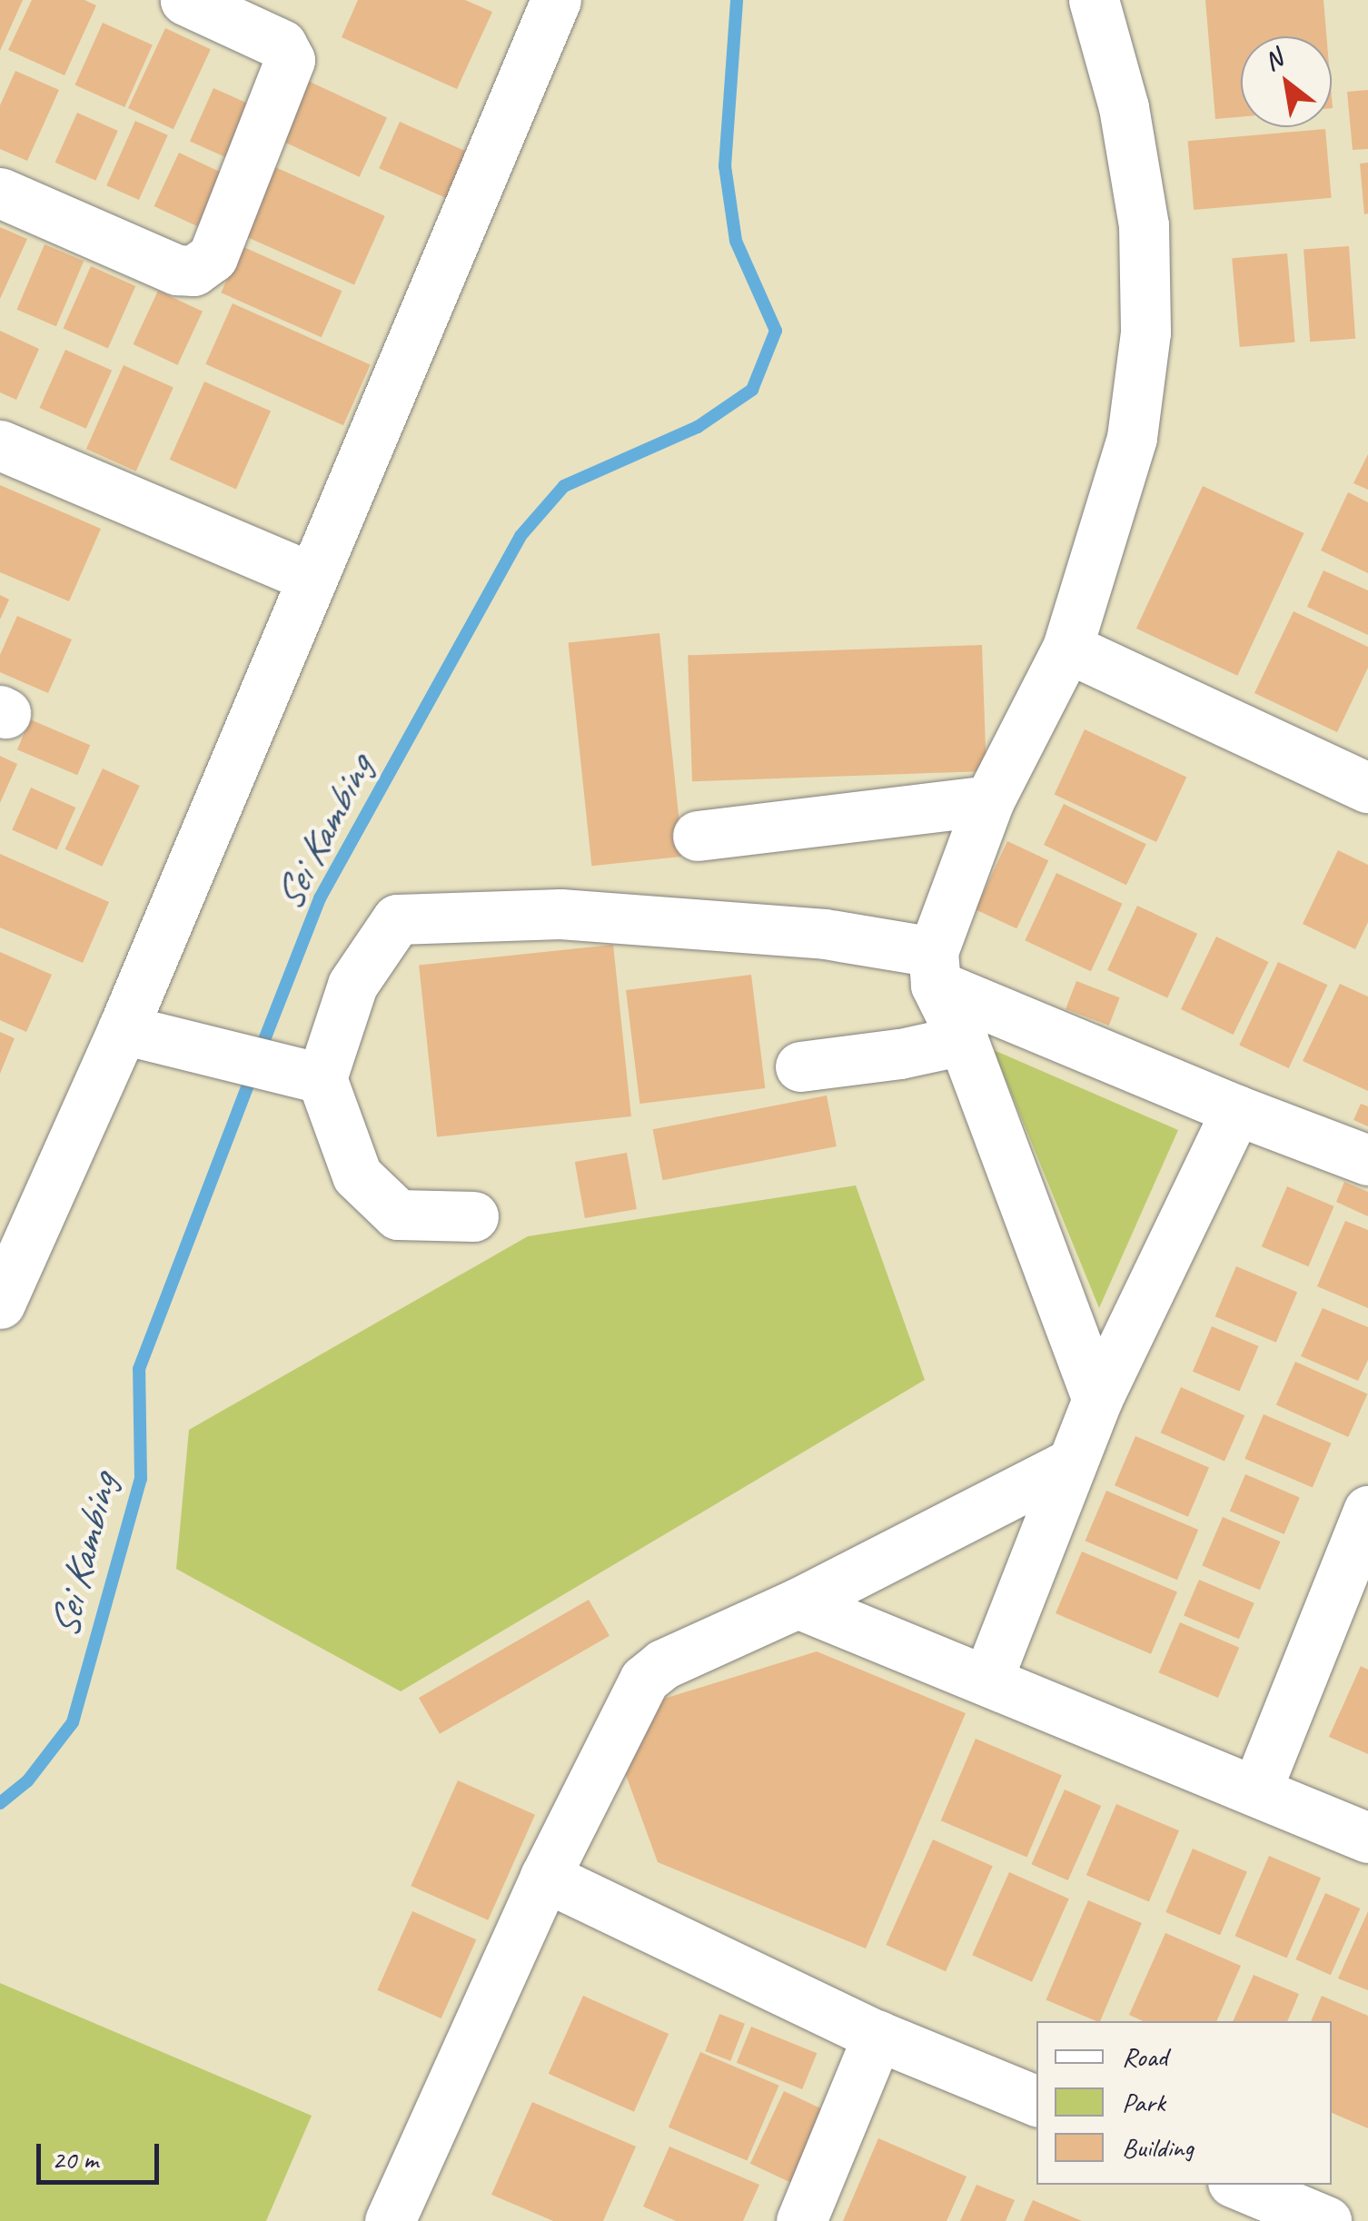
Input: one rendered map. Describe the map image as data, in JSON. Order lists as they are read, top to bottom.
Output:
{
  "water": ["Sei Kambing"],
  "legend": ["Road", "Park", "Building"],
  "scale_bar": "20 m",
  "north": "top left"
}
